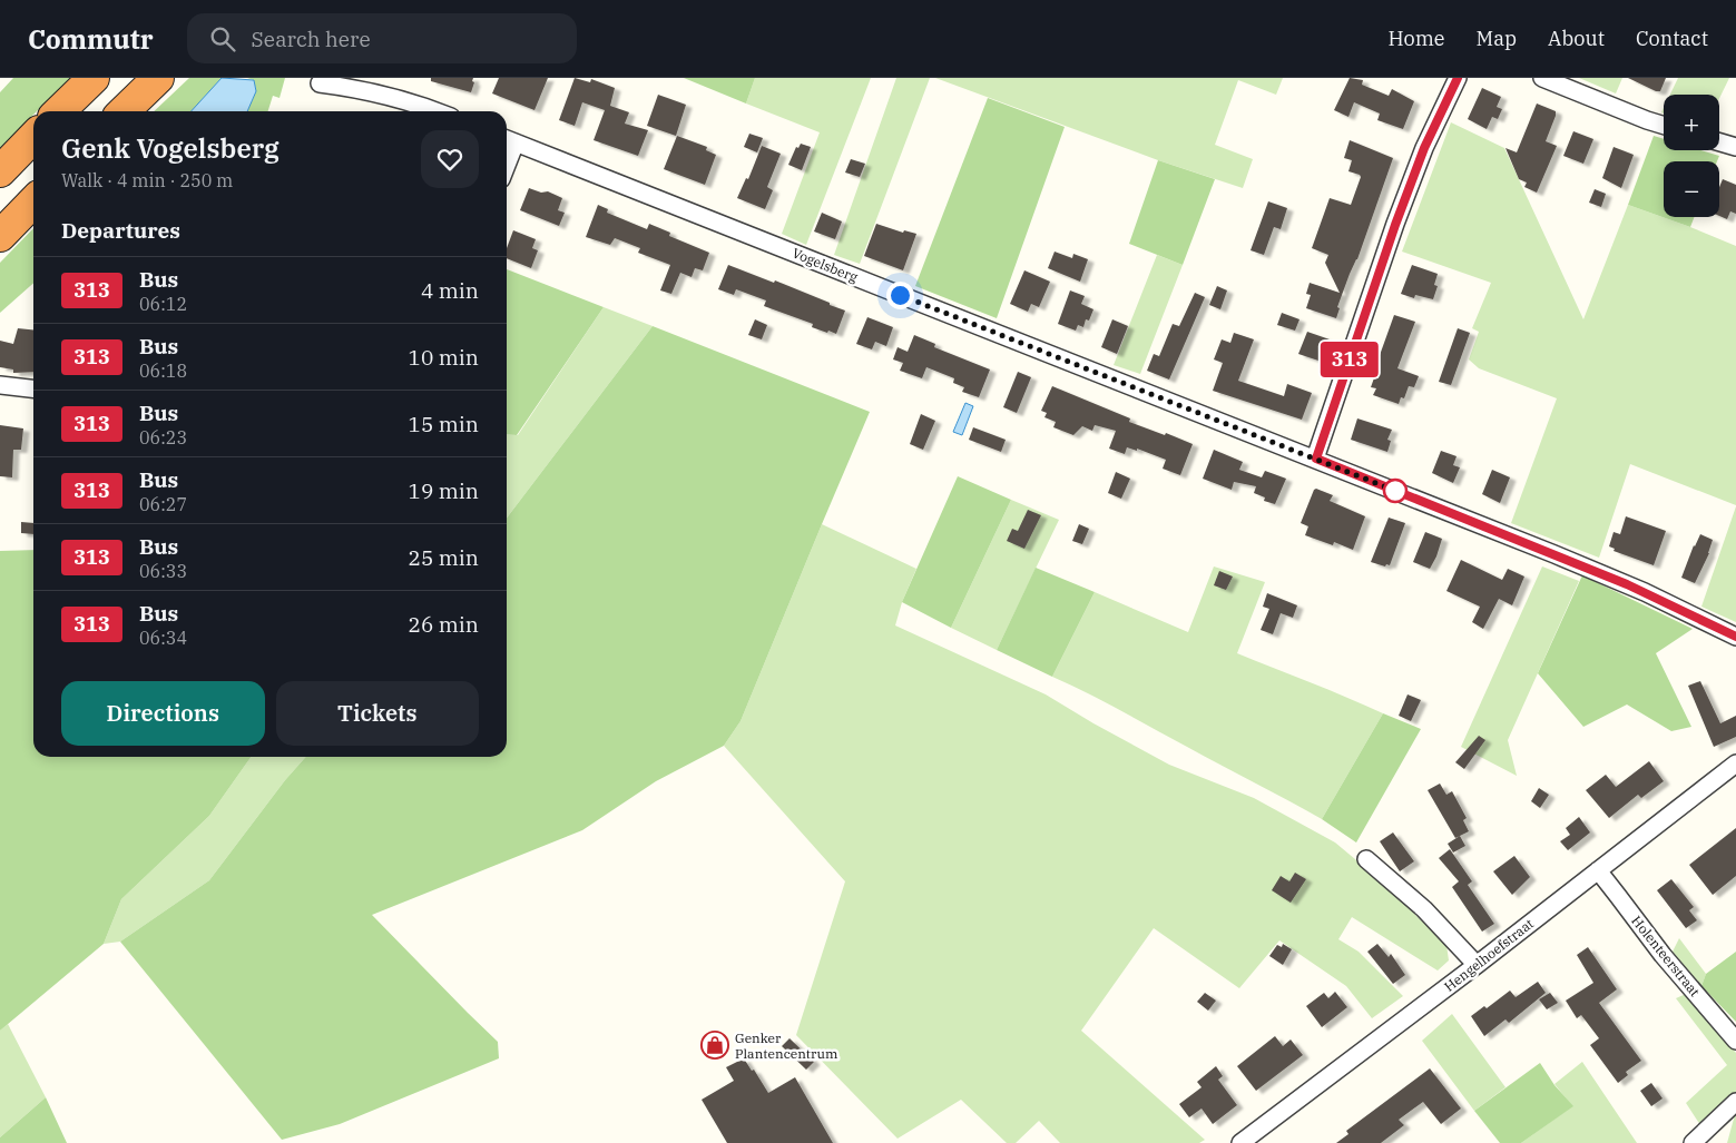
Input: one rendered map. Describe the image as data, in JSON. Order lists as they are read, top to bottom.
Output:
{
  "streets": {
    "street": ["Vogelsberg", "Hengelhoefstraat", "Holenteerstraat"]
  },
  "crossings": [
    ["Hengelhoefstraat", "Holenteerstraat"]
  ],
  "places": {
    "shop": ["Genker Plantencentrum"]
  },
  "lines": ["bus line 313"],
  "page": {
    "header": "Commutr",
    "search": "Search here",
    "nav": [
      "Home",
      "Map",
      "About",
      "Contact"
    ],
    "on_map": "313",
    "map_buttons": ["+", "−"],
    "heading": [
      ["Genk Vogelsberg", "Walk · 4 min · 250 m"],
      "Departures"
    ],
    "list": [
      {
        "mark": "313",
        "name": "Bus",
        "note": "06:12",
        "value": "4 min"
      },
      {
        "mark": "313",
        "name": "Bus",
        "note": "06:18",
        "value": "10 min"
      },
      {
        "mark": "313",
        "name": "Bus",
        "note": "06:23",
        "value": "15 min"
      },
      {
        "mark": "313",
        "name": "Bus",
        "note": "06:27",
        "value": "19 min"
      },
      {
        "mark": "313",
        "name": "Bus",
        "note": "06:33",
        "value": "25 min"
      },
      {
        "mark": "313",
        "name": "Bus",
        "note": "06:34",
        "value": "26 min"
      }
    ],
    "buttons": ["Directions", "Tickets"]
  }
}
